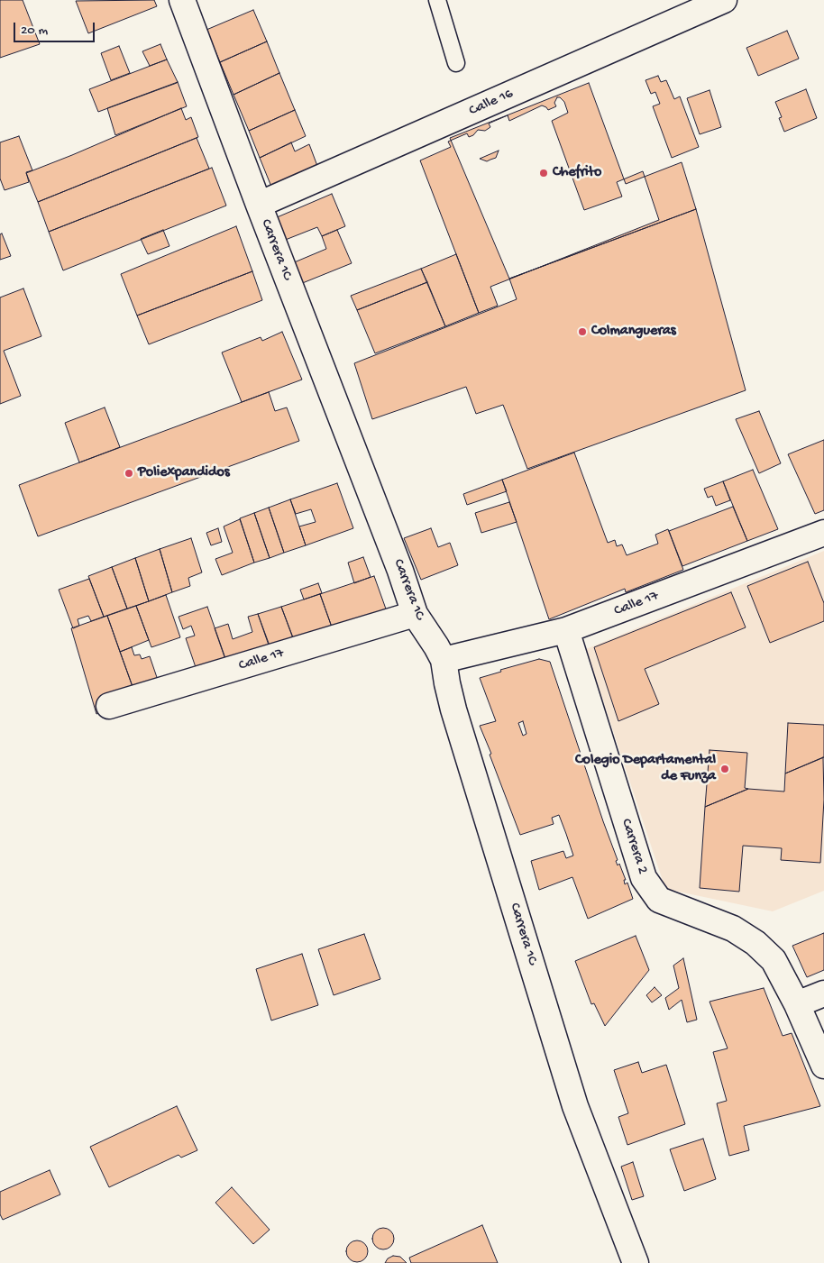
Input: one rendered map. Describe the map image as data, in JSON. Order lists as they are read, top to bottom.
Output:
{
  "streets": {
    "street": [
      "Calle 16",
      "Carrera 1C",
      "Calle 17",
      "Carrera 2"
    ]
  },
  "crossings": [
    ["Calle 16", "Carrera 1C"],
    ["Carrera 1C", "Calle 17"],
    ["Calle 17", "Carrera 2"]
  ],
  "places": [
    "Chefrito",
    "Colmangueras",
    "Poliexpandidos",
    "Colegio Departamental de Funza"
  ],
  "scale_bar": "20 m"
}
